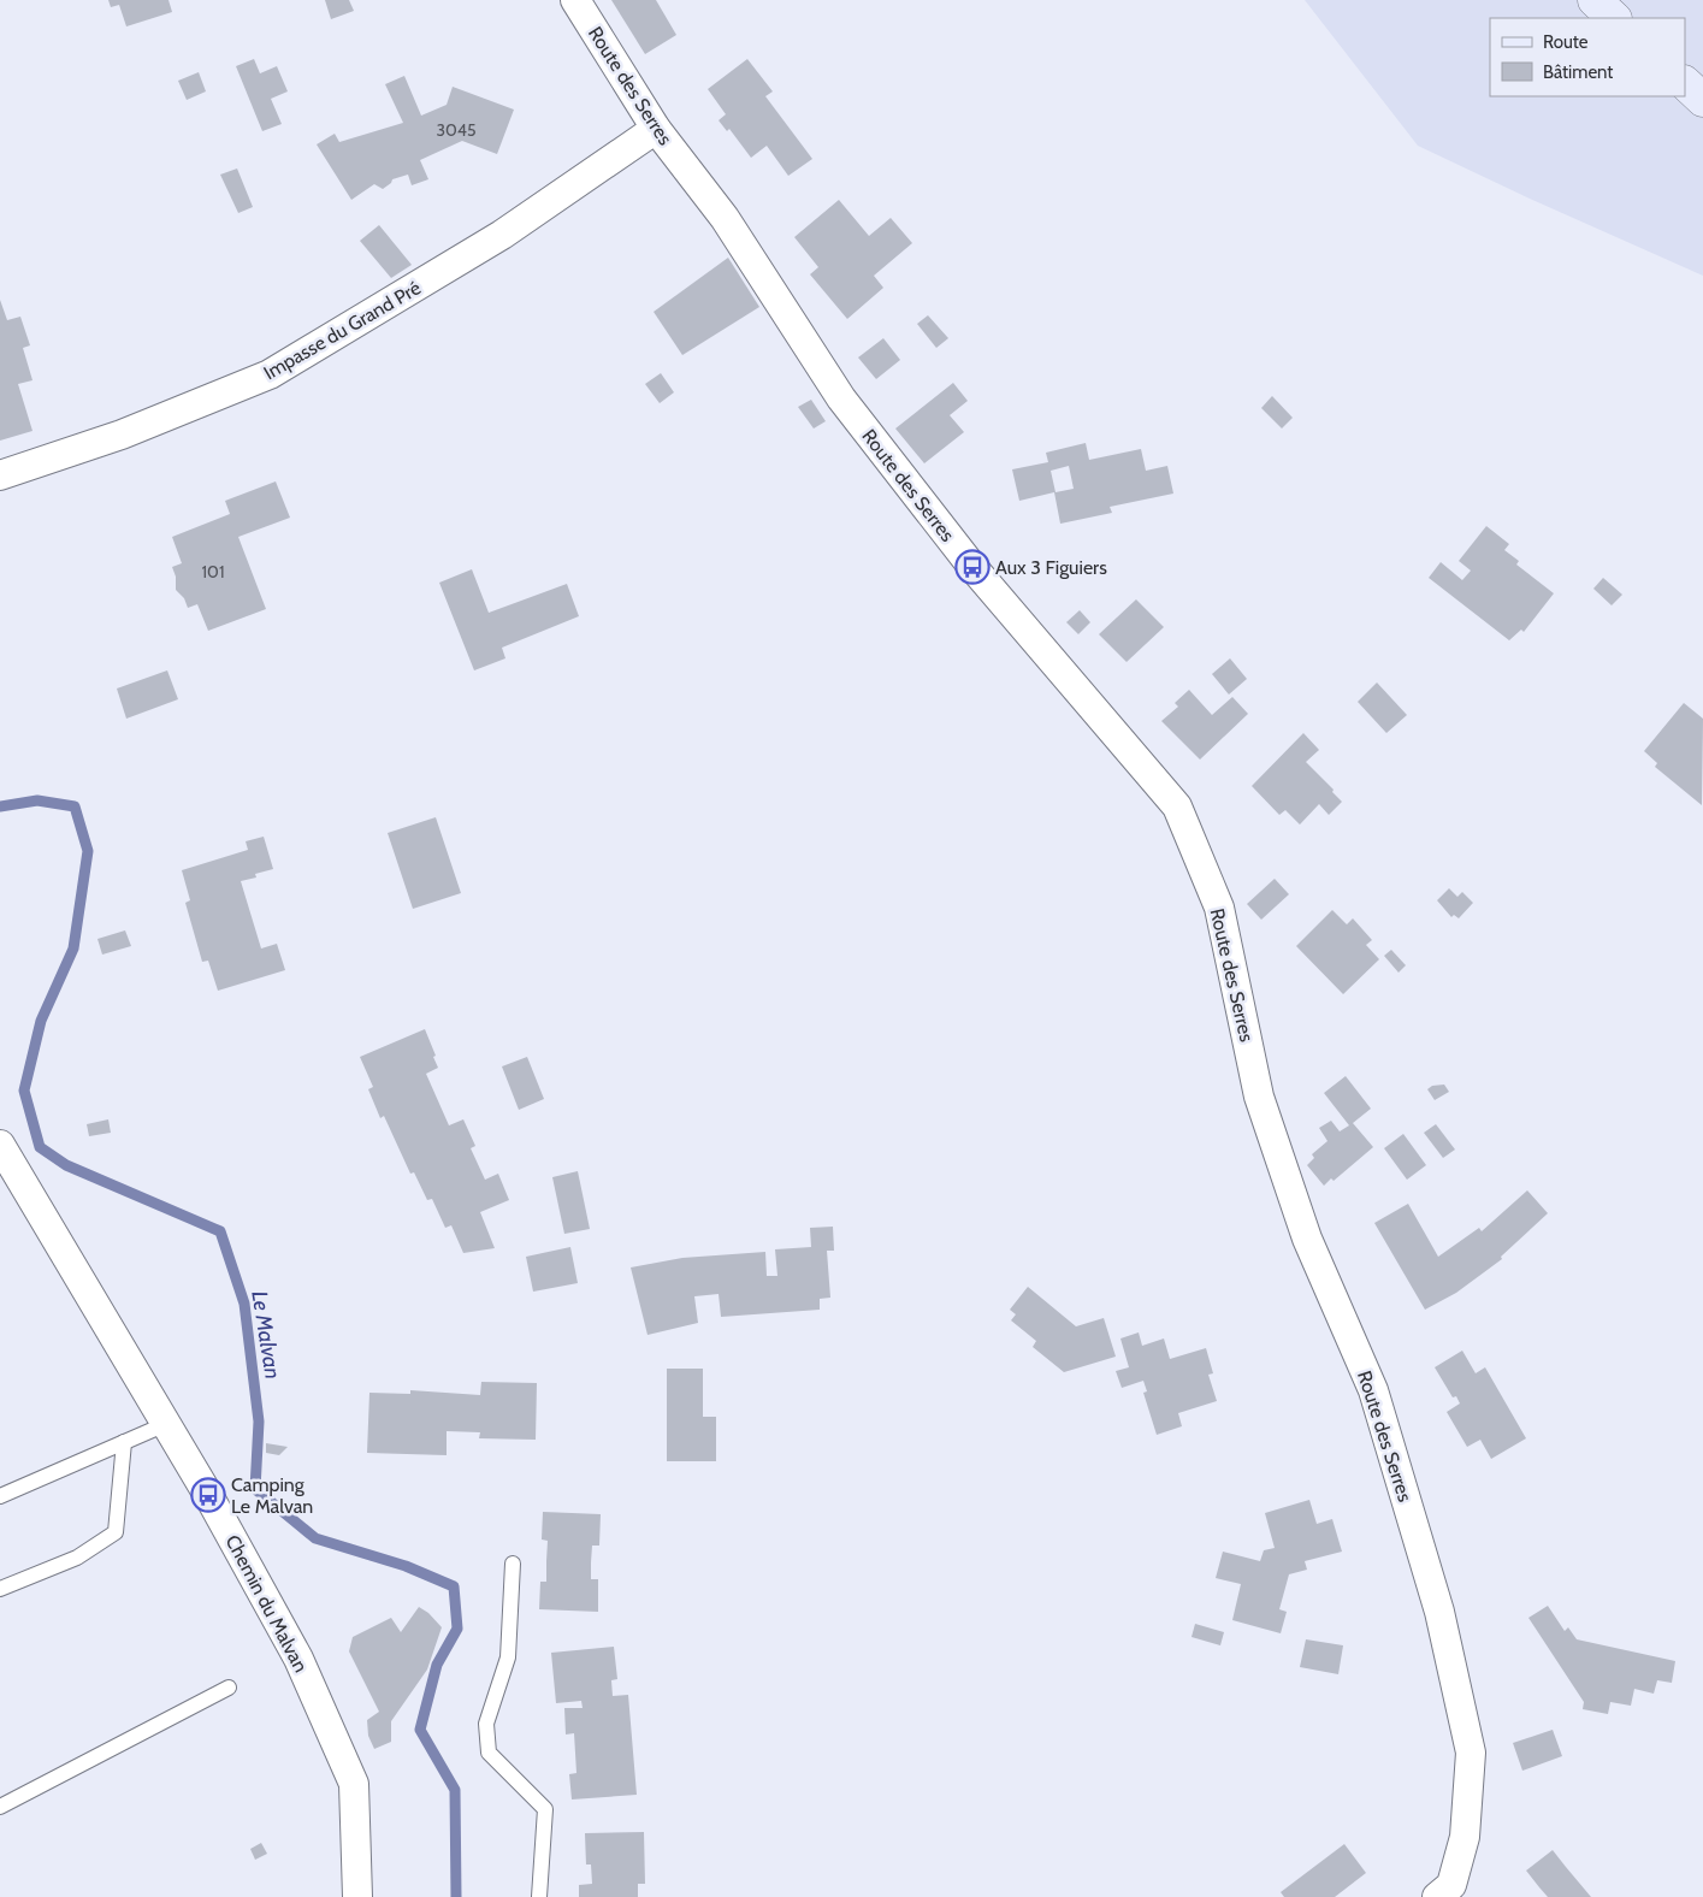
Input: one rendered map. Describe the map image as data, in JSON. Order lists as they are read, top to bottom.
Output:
{
  "streets": {
    "street": ["Route des Serres", "Impasse du Grand Pré", "Chemin du Malvan"]
  },
  "crossings": [
    ["Route des Serres", "Impasse du Grand Pré"]
  ],
  "water": ["Le Malvan"],
  "places": {
    "bus stop": ["Aux 3 Figuiers", "Camping Le Malvan"]
  },
  "house_numbers": ["3045", "101"],
  "legend": ["Route", "Bâtiment"]
}
